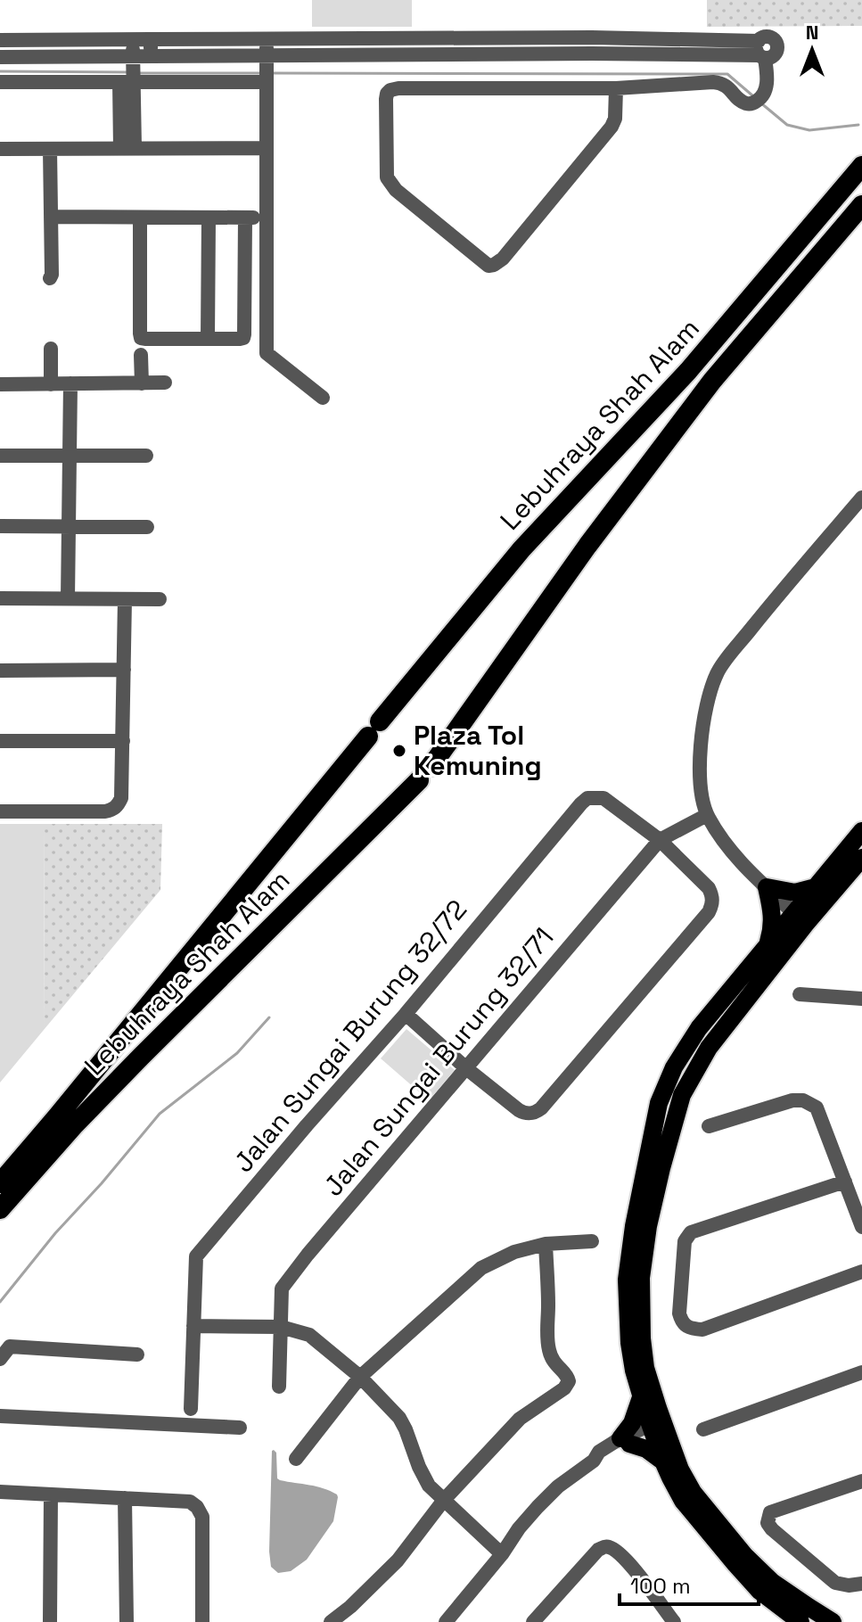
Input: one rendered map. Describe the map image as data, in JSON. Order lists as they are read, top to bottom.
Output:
{
  "streets": {
    "highway": ["Lebuhraya Shah Alam"],
    "street": ["Jalan Sungai Burung 32/72", "Jalan Sungai Burung 32/71"]
  },
  "crossings": [
    ["Jalan Sungai Burung 32/72", "Jalan Sungai Burung 32/71"]
  ],
  "places": ["Plaza Tol Kemuning"],
  "scale_bar": "100 m",
  "north": "top"
}
